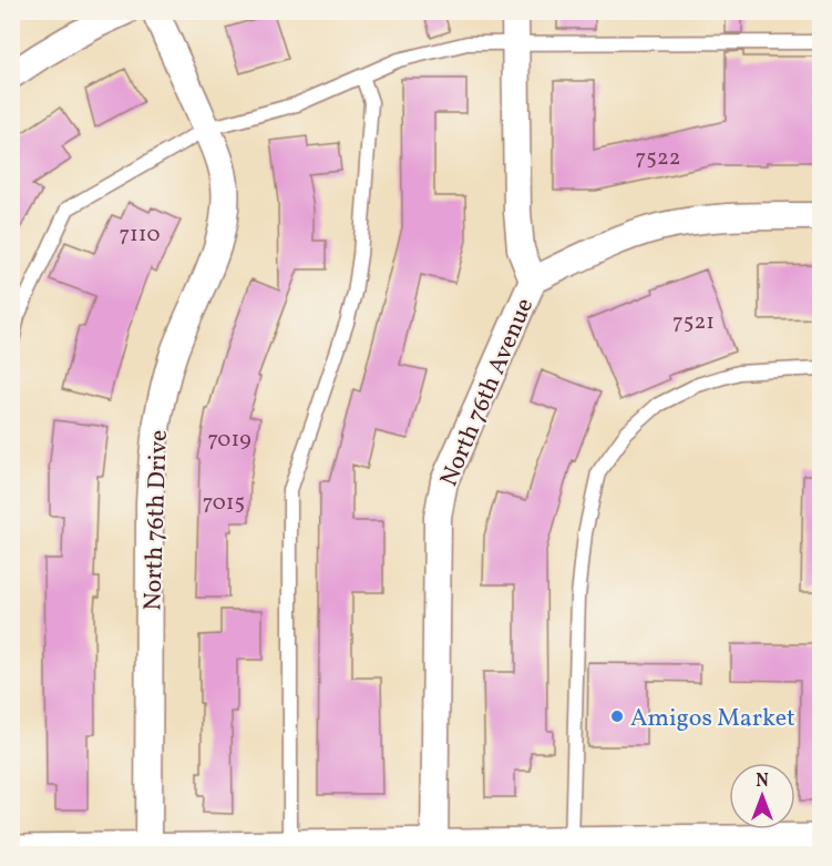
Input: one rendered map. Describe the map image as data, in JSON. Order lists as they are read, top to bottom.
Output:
{
  "streets": {
    "street": ["North 76th Avenue", "North 76th Drive"]
  },
  "places": ["Amigos Market"],
  "house_numbers": [
    "7522",
    "7110",
    "7521",
    "7019",
    "7015"
  ],
  "north": "top"
}
